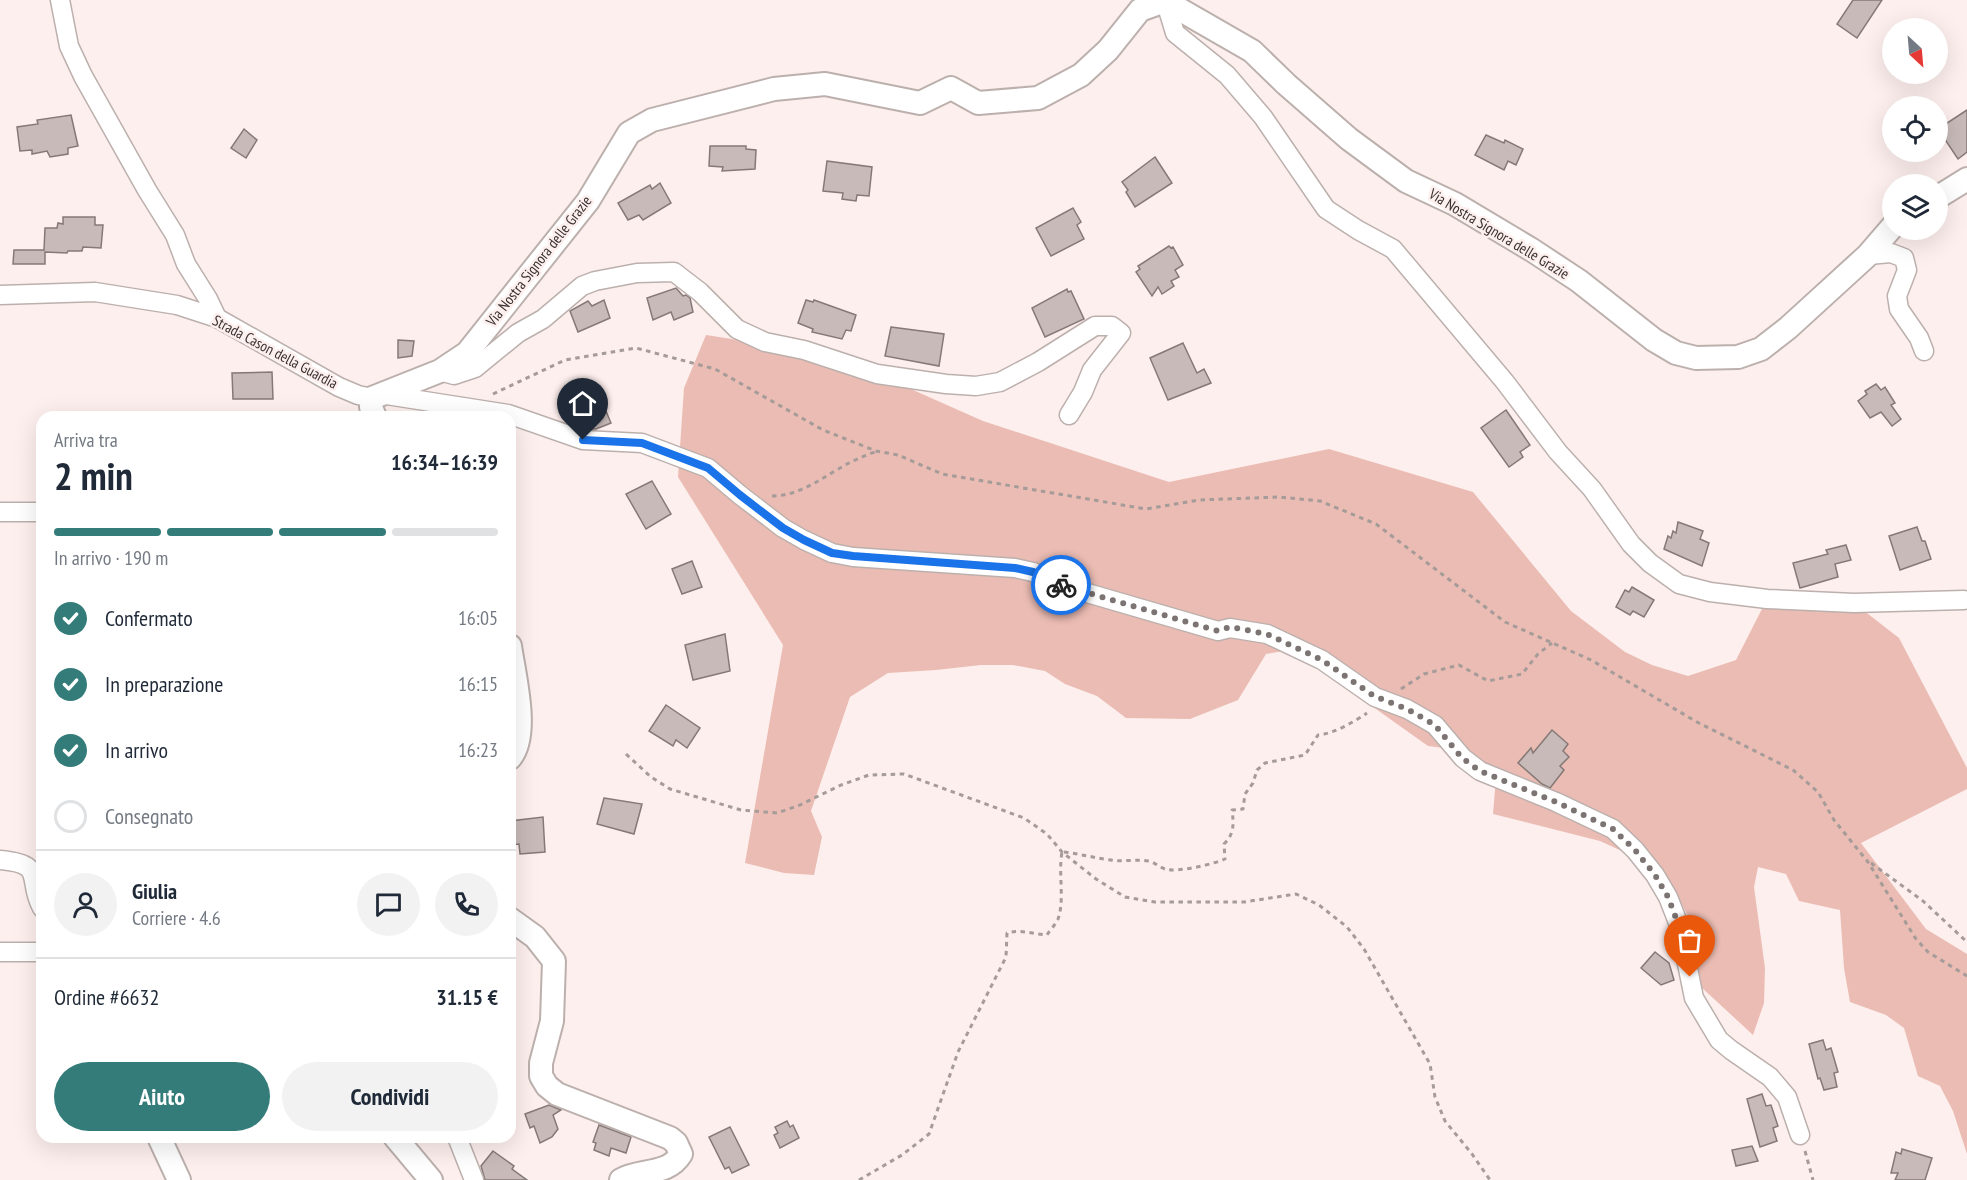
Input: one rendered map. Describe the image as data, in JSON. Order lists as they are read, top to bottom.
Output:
{
  "streets": {
    "street": ["Via Nostra Signora delle Grazie", "Strada Cason della Guardia"]
  },
  "crossings": [
    ["Via Nostra Signora delle Grazie", "Strada Cason della Guardia"]
  ],
  "north": "bottom right",
  "page": {
    "heading": ["2 min", "Arriva tra", "16:34–16:39"],
    "panel": [
      "Giulia",
      "Corriere · 4.6",
      "Ordine #6632",
      "31.15 €"
    ],
    "bar": "In arrivo · 190 m",
    "list": [
      ["Confermato", "16:05"],
      ["In preparazione", "16:15"],
      ["In arrivo", "16:23"],
      "Consegnato"
    ],
    "buttons": ["Aiuto", "Condividi"]
  }
}
